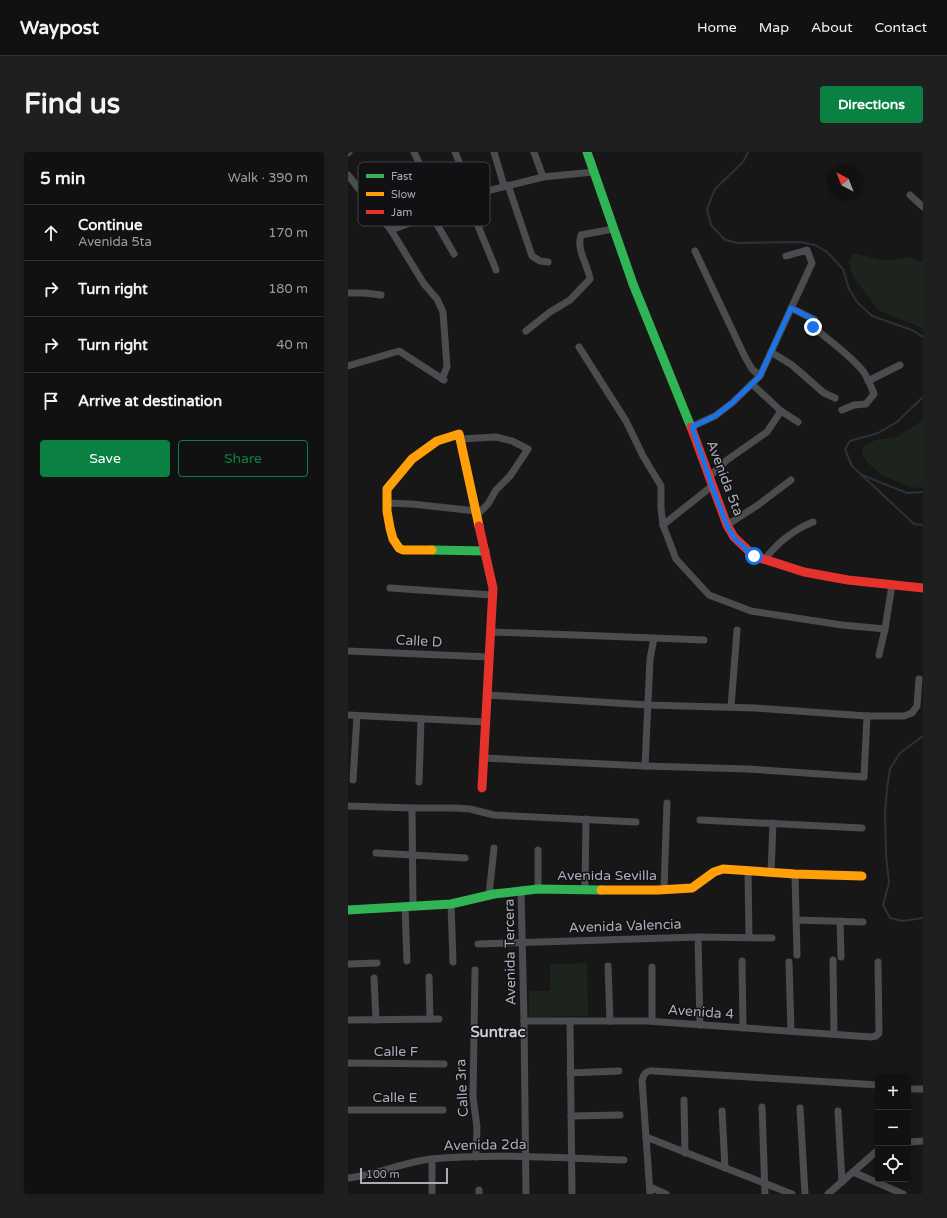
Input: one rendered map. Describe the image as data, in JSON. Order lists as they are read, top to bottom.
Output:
{
  "streets": {
    "street": [
      "Avenida 5ta",
      "Calle D",
      "Avenida Sevilla",
      "Avenida Valencia",
      "Avenida Tercera",
      "Avenida 4",
      "Calle F",
      "Calle 3ra",
      "Calle E",
      "Avenida 2da"
    ]
  },
  "crossings": [
    ["Avenida Sevilla", "Avenida Tercera"],
    ["Avenida Valencia", "Avenida Tercera"],
    ["Avenida Tercera", "Avenida 4"],
    ["Avenida Tercera", "Avenida 2da"],
    ["Calle 3ra", "Avenida 2da"]
  ],
  "districts": ["Suntrac"],
  "legend": ["Fast", "Slow", "Jam"],
  "scale_bar": "100 m",
  "north": "top left",
  "page": {
    "header": "Waypost",
    "nav": [
      "Home",
      "Map",
      "About",
      "Contact"
    ],
    "buttons": [
      "Directions",
      ["Save", "Share"]
    ],
    "title": "Find us",
    "heading": ["5 min", "Walk · 390 m"],
    "list": [
      ["Continue", "Avenida 5ta", "170 m"],
      ["Turn right", "180 m"],
      ["Turn right", "40 m"],
      "Arrive at destination"
    ],
    "map_buttons": ["+", "−"],
    "scale": "100 m"
  }
}
